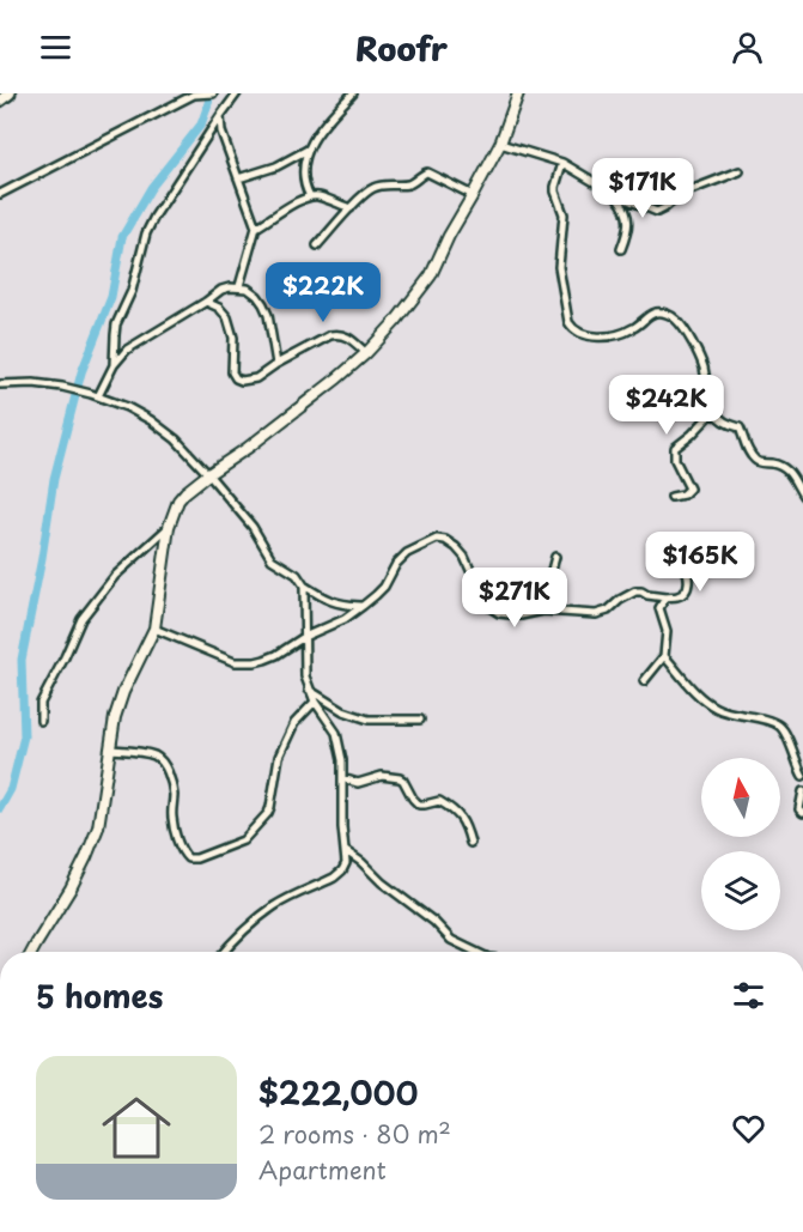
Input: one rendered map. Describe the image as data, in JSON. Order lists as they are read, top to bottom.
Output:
{
  "north": "top",
  "page": {
    "header": "Roofr",
    "price": [
      "$171K",
      "$222K",
      "$242K",
      "$165K",
      "$271K"
    ],
    "heading": "5 homes",
    "list": [
      {
        "name": "$222,000",
        "note": "2 rooms · 80 m² · Apartment"
      }
    ]
  }
}
